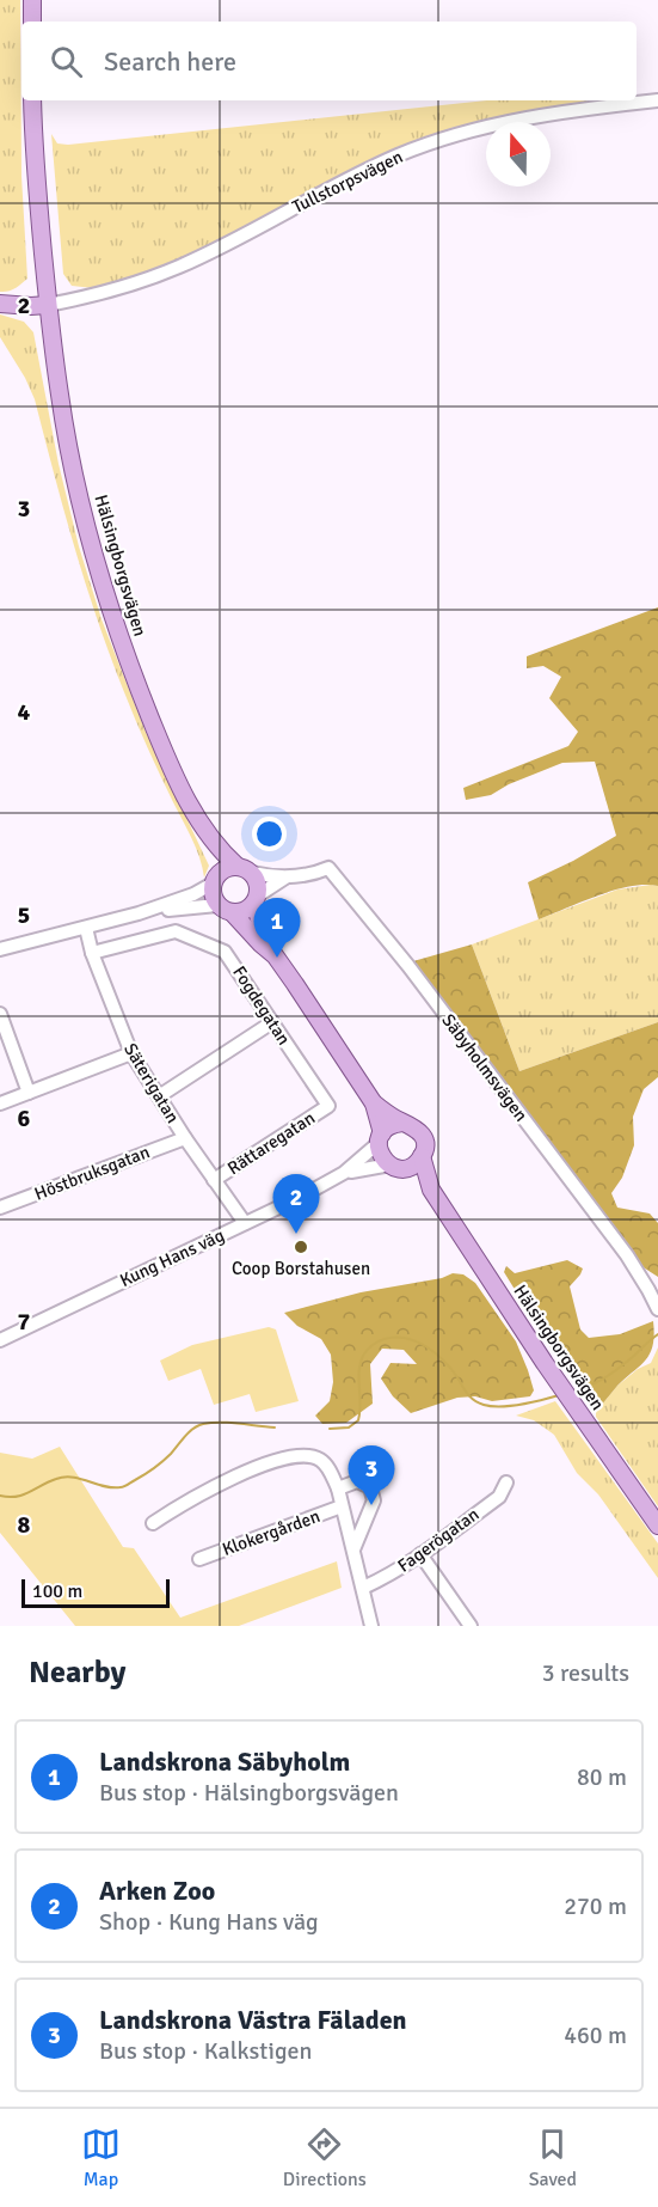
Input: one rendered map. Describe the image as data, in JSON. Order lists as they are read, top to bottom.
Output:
{
  "streets": {
    "main road": ["Hälsingborgsvägen"],
    "street": [
      "Tullstorpsvägen",
      "Fogdegatan",
      "Säbyholmsvägen",
      "Säterigatan",
      "Rättaregatan",
      "Höstbruksgatan",
      "Kung Hans väg",
      "Klokergården",
      "Fagerögatan"
    ]
  },
  "crossings": [
    ["Tullstorpsvägen", "Hälsingborgsvägen"],
    ["Hälsingborgsvägen", "Säbyholmsvägen"],
    ["Hälsingborgsvägen", "Kung Hans väg"],
    ["Fogdegatan", "Säterigatan"],
    ["Fogdegatan", "Rättaregatan"],
    ["Säterigatan", "Rättaregatan"],
    ["Säterigatan", "Höstbruksgatan"],
    ["Säterigatan", "Kung Hans väg"]
  ],
  "places": ["Coop Borstahusen"],
  "scale_bar": "100 m",
  "north": "top",
  "page": {
    "search": "Search here",
    "pins": ["1", "2", "3"],
    "scale": "100 m",
    "heading": ["Nearby", "3 results"],
    "list": [
      {
        "mark": "1",
        "name": "Landskrona Säbyholm",
        "note": "Bus stop · Hälsingborgsvägen",
        "value": "80 m"
      },
      {
        "mark": "2",
        "name": "Arken Zoo",
        "note": "Shop · Kung Hans väg",
        "value": "270 m"
      },
      {
        "mark": "3",
        "name": "Landskrona Västra Fäladen",
        "note": "Bus stop · Kalkstigen",
        "value": "460 m"
      }
    ],
    "nav": ["Map", "Directions", "Saved"]
  },
  "grid": {
    "rows": [
      "2",
      "3",
      "4",
      "5",
      "6",
      "7",
      "8"
    ]
  }
}
